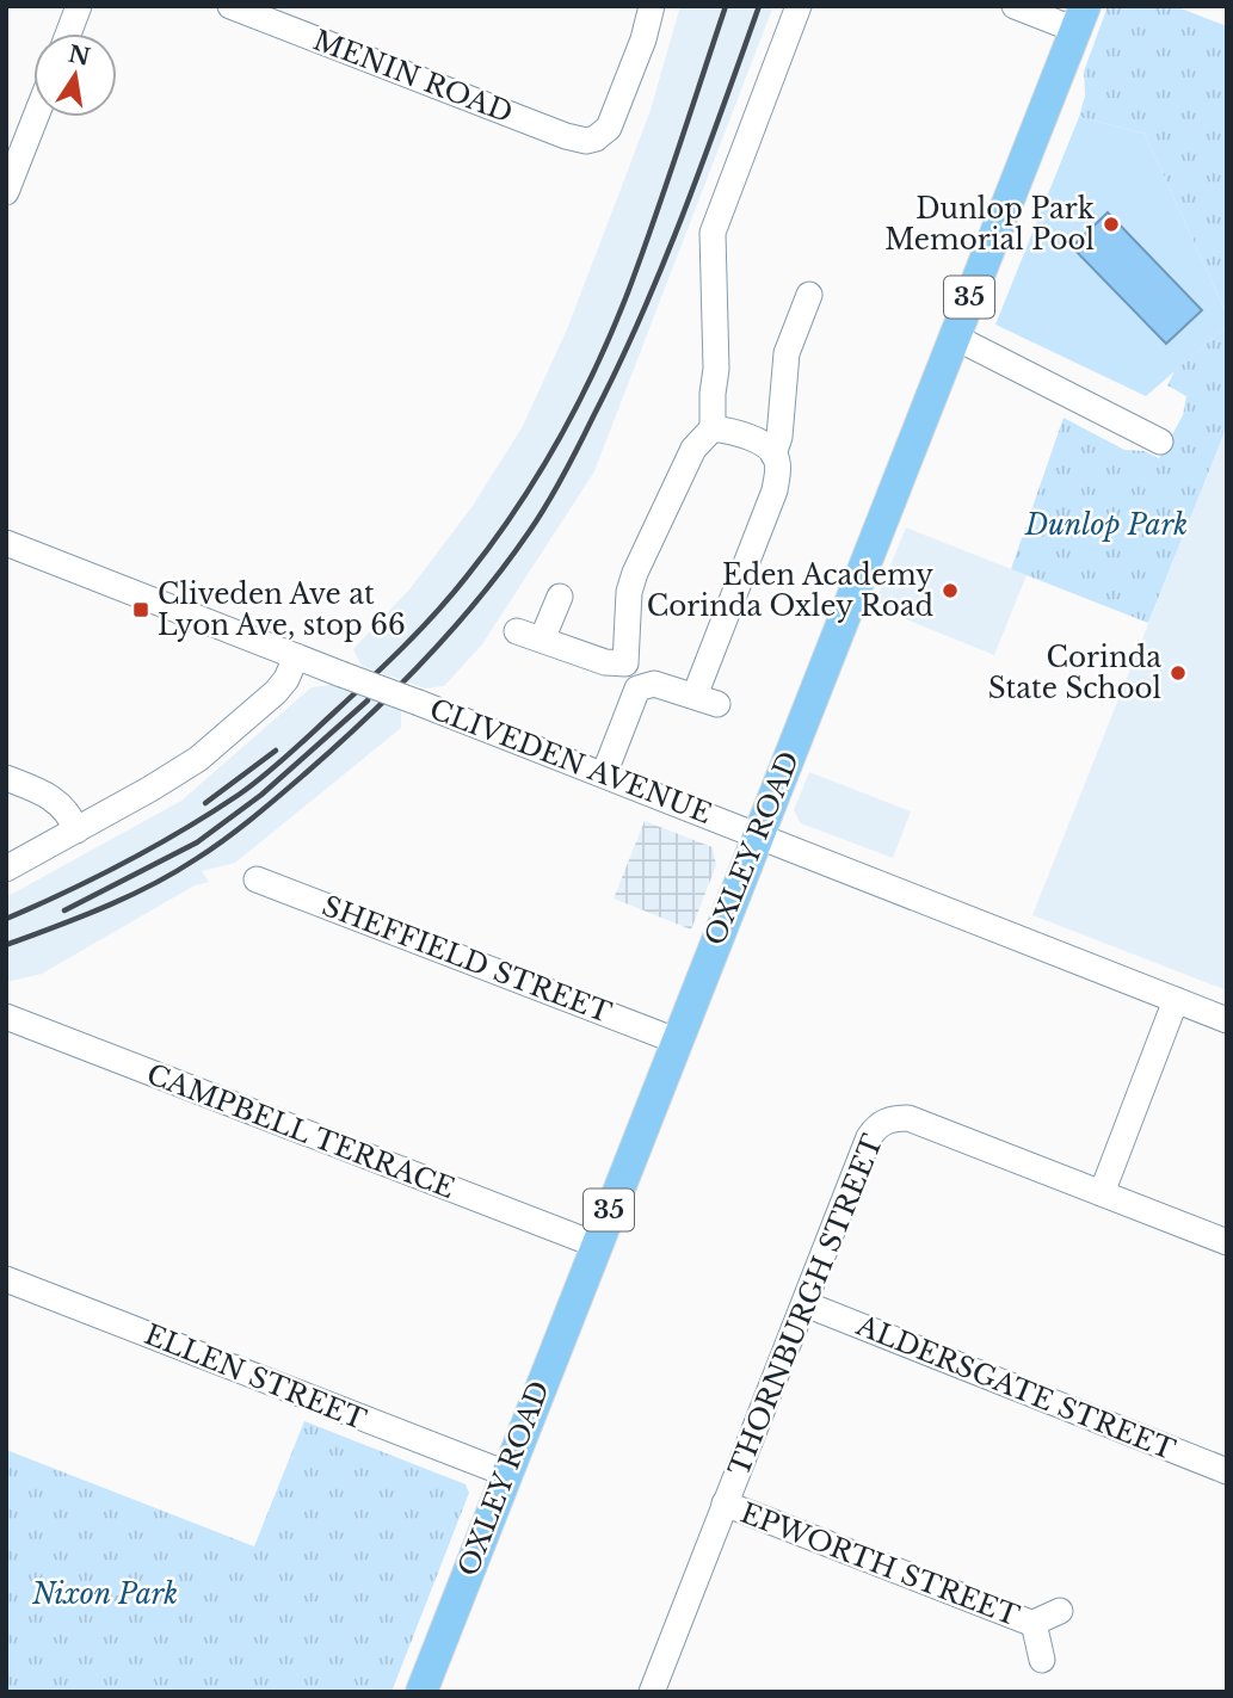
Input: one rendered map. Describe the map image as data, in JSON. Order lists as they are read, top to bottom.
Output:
{
  "streets": {
    "main road": ["35", "OXLEY ROAD"],
    "street": [
      "MENIN ROAD",
      "CLIVEDEN AVENUE",
      "SHEFFIELD STREET",
      "CAMPBELL TERRACE",
      "THORNBURGH STREET",
      "ELLEN STREET",
      "ALDERSGATE STREET",
      "EPWORTH STREET"
    ]
  },
  "crossings": [
    ["CLIVEDEN AVENUE", "OXLEY ROAD"],
    ["OXLEY ROAD", "SHEFFIELD STREET"],
    ["OXLEY ROAD", "CAMPBELL TERRACE"],
    ["OXLEY ROAD", "ELLEN STREET"],
    ["THORNBURGH STREET", "ALDERSGATE STREET"],
    ["THORNBURGH STREET", "EPWORTH STREET"]
  ],
  "parks": ["Dunlop Park", "Nixon Park"],
  "places": {
    "other": ["Dunlop Park Memorial Pool", "Eden Academy Corinda Oxley Road", "Corinda State School"],
    "transit": ["Cliveden Ave at Lyon Ave, stop 66"]
  },
  "north": "top"
}
